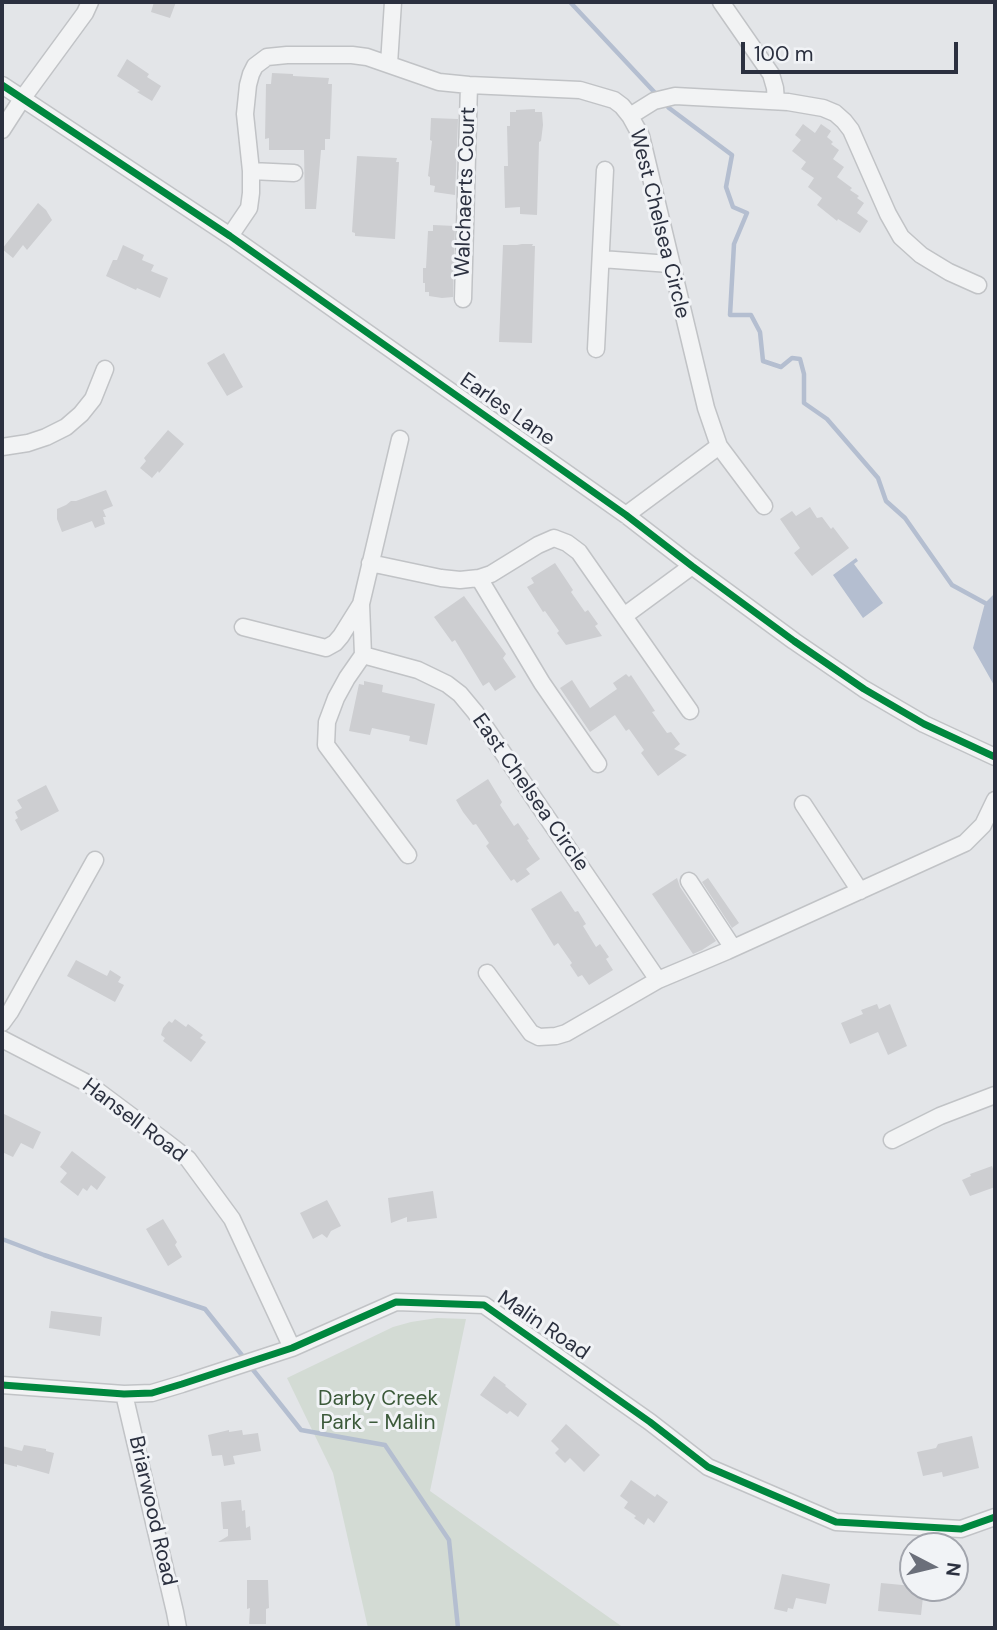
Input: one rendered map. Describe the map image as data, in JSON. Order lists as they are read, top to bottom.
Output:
{
  "streets": {
    "street": [
      "Walchaerts Court",
      "West Chelsea Circle",
      "Earles Lane",
      "East Chelsea Circle",
      "Hansell Road",
      "Malin Road",
      "Briarwood Road"
    ]
  },
  "crossings": [
    ["Walchaerts Court", "West Chelsea Circle"],
    ["West Chelsea Circle", "Earles Lane"],
    ["Hansell Road", "Malin Road"],
    ["Malin Road", "Briarwood Road"]
  ],
  "parks": ["Darby Creek Park - Malin"],
  "scale_bar": "100 m",
  "north": "right"
}
